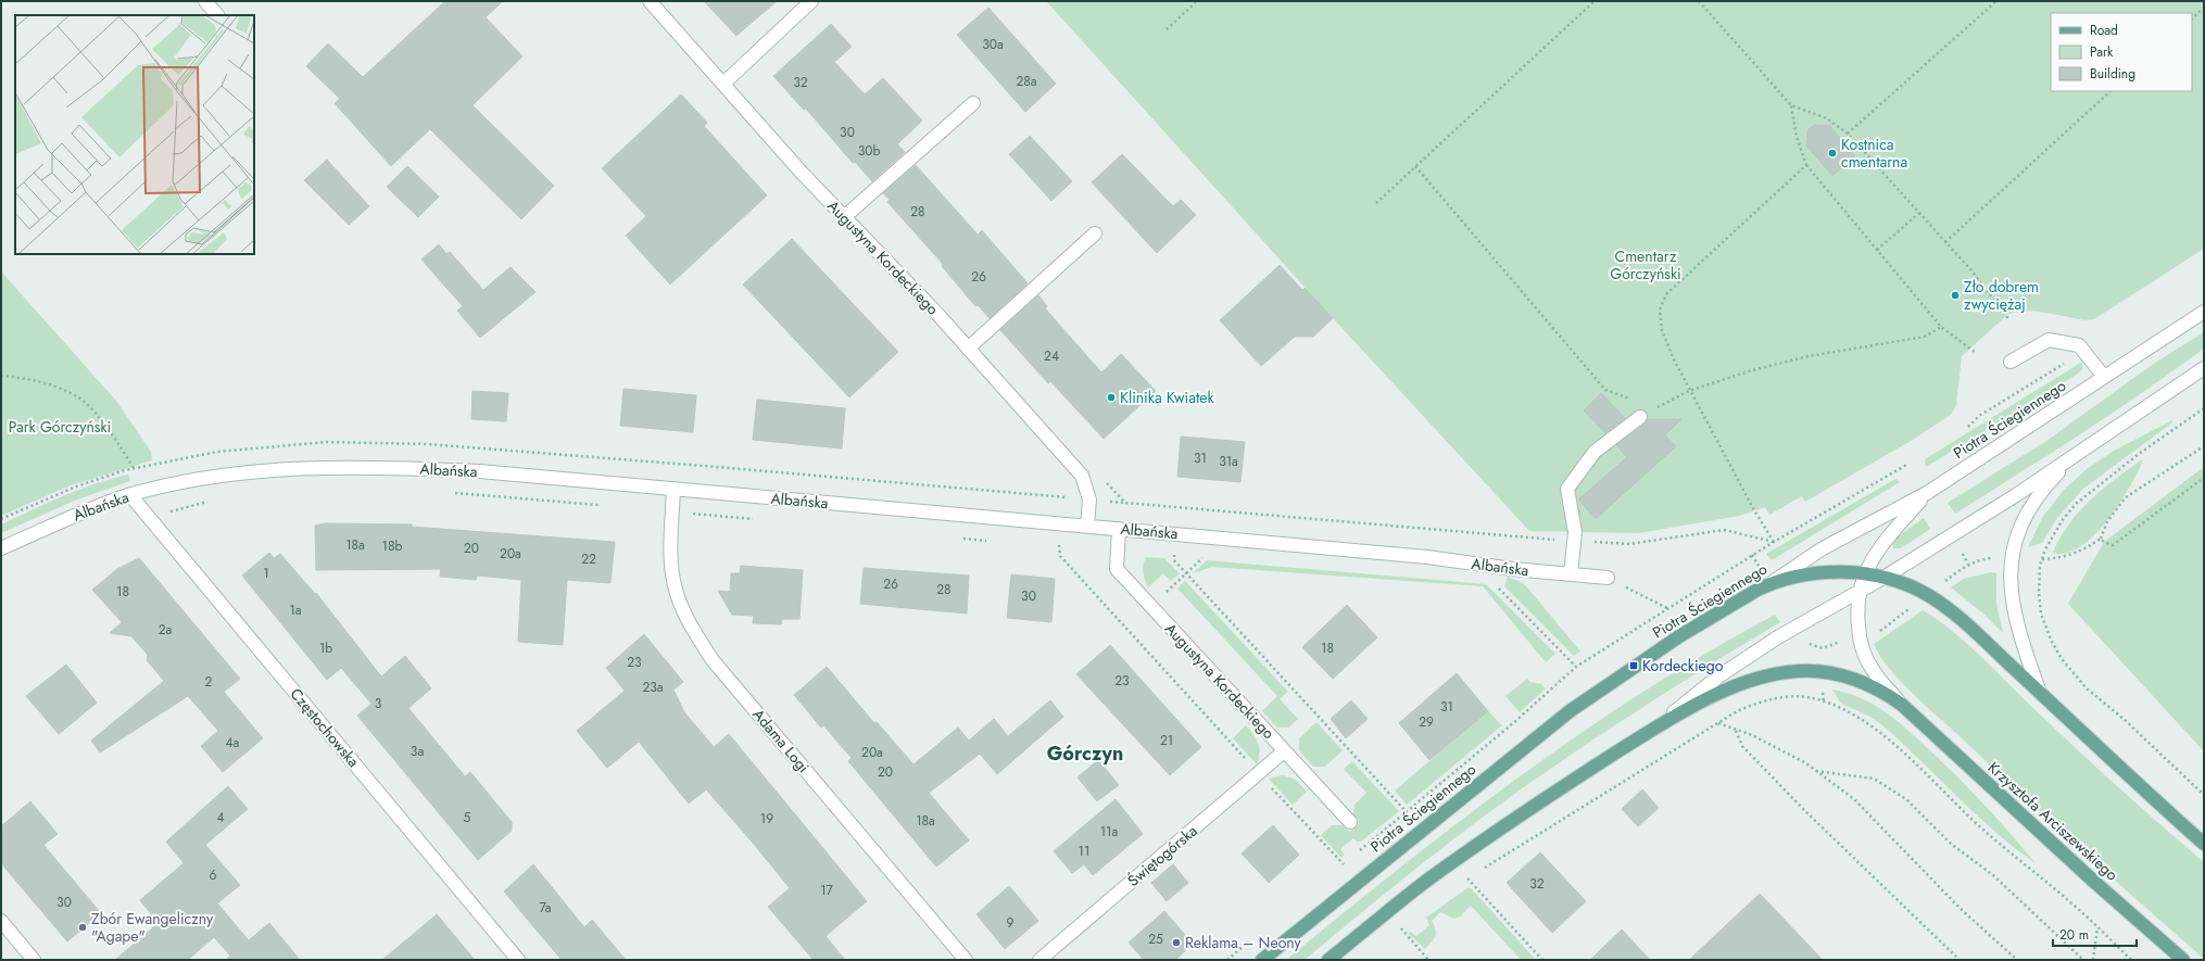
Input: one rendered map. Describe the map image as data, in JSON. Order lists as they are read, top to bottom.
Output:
{
  "streets": {
    "main road": ["Piotra Ściegiennego", "Krzysztofa Arciszewskiego"],
    "street": [
      "Augustyna Kordeckiego",
      "Albańska",
      "Częstochowska",
      "Adama Logi",
      "Świętogórska"
    ]
  },
  "crossings": [
    ["Augustyna Kordeckiego", "Albańska"],
    ["Augustyna Kordeckiego", "Świętogórska"],
    ["Piotra Ściegiennego", "Krzysztofa Arciszewskiego"],
    ["Albańska", "Częstochowska"],
    ["Albańska", "Adama Logi"]
  ],
  "districts": ["Górczyn"],
  "parks": ["Cmentarz Górczyński", "Park Górczyński"],
  "places": {
    "other": [
      "Kostnica cmentarna",
      "Zło dobrem zwyciężaj",
      "Klinika Kwiatek",
      "Zbór Ewangeliczny \"Agape\"",
      "Reklama – Neony"
    ],
    "transit": ["Kordeckiego"]
  },
  "house_numbers": [
    "30a",
    "28a",
    "32",
    "30",
    "30b",
    "28",
    "26",
    "24",
    "31",
    "31a",
    "18a",
    "18b",
    "20",
    "20a",
    "22",
    "1",
    "26",
    "28",
    "18",
    "30",
    "1a",
    "2a",
    "1b",
    "18",
    "23",
    "23",
    "2",
    "23a",
    "3",
    "31",
    "29",
    "21",
    "4a",
    "3a",
    "20a",
    "20",
    "4",
    "5",
    "19",
    "18a",
    "11a",
    "11",
    "6",
    "32",
    "17",
    "30",
    "7a",
    "9",
    "25"
  ],
  "legend": ["Road", "Park", "Building"],
  "scale_bar": "20 m"
}
